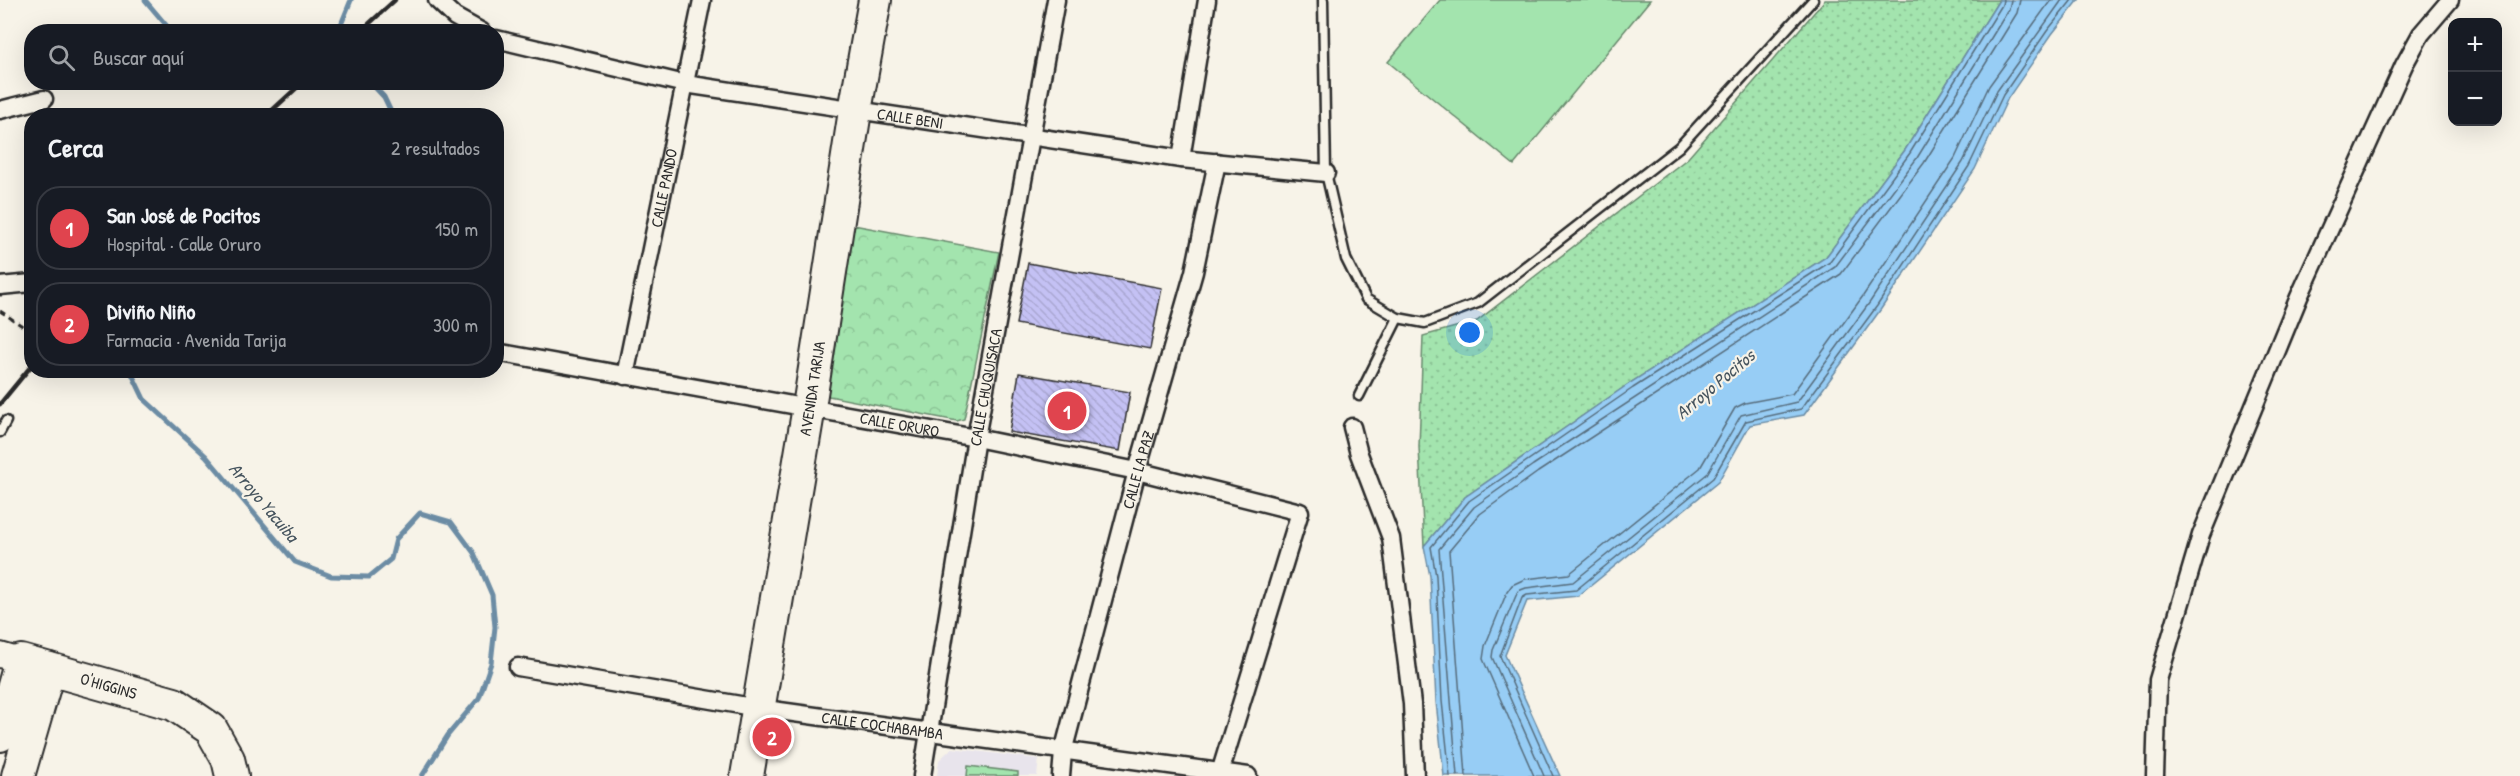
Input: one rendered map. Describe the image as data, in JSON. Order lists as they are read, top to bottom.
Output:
{
  "streets": {
    "highway": ["AVENIDA TARIJA", "O'HIGGINS"],
    "street": [
      "CALLE BENI",
      "CALLE PANDO",
      "CALLE CHUQUISACA",
      "CALLE ORURO",
      "CALLE LA PAZ",
      "CALLE COCHABAMBA"
    ]
  },
  "crossings": [
    ["CALLE BENI", "CALLE PANDO"],
    ["CALLE BENI", "CALLE CHUQUISACA"],
    ["CALLE BENI", "AVENIDA TARIJA"],
    ["CALLE BENI", "CALLE LA PAZ"],
    ["CALLE PANDO", "CALLE ORURO"],
    ["CALLE CHUQUISACA", "CALLE ORURO"],
    ["CALLE CHUQUISACA", "CALLE COCHABAMBA"],
    ["AVENIDA TARIJA", "CALLE ORURO"],
    ["AVENIDA TARIJA", "CALLE COCHABAMBA"],
    ["CALLE ORURO", "CALLE LA PAZ"],
    ["CALLE ORURO", "CALLE COCHABAMBA"],
    ["CALLE LA PAZ", "CALLE COCHABAMBA"]
  ],
  "water": ["Arroyo Pocitos", "Arroyo Yacuiba"],
  "page": {
    "map_buttons": ["+", "−"],
    "search": "Buscar aquí",
    "heading": ["Cerca", "2 resultados"],
    "list": [
      {
        "mark": "1",
        "name": "San José de Pocitos",
        "note": "Hospital · Calle Oruro",
        "value": "150 m"
      },
      {
        "mark": "2",
        "name": "Diviño Niño",
        "note": "Farmacia · Avenida Tarija",
        "value": "300 m"
      }
    ],
    "pins": ["1", "2"]
  }
}
